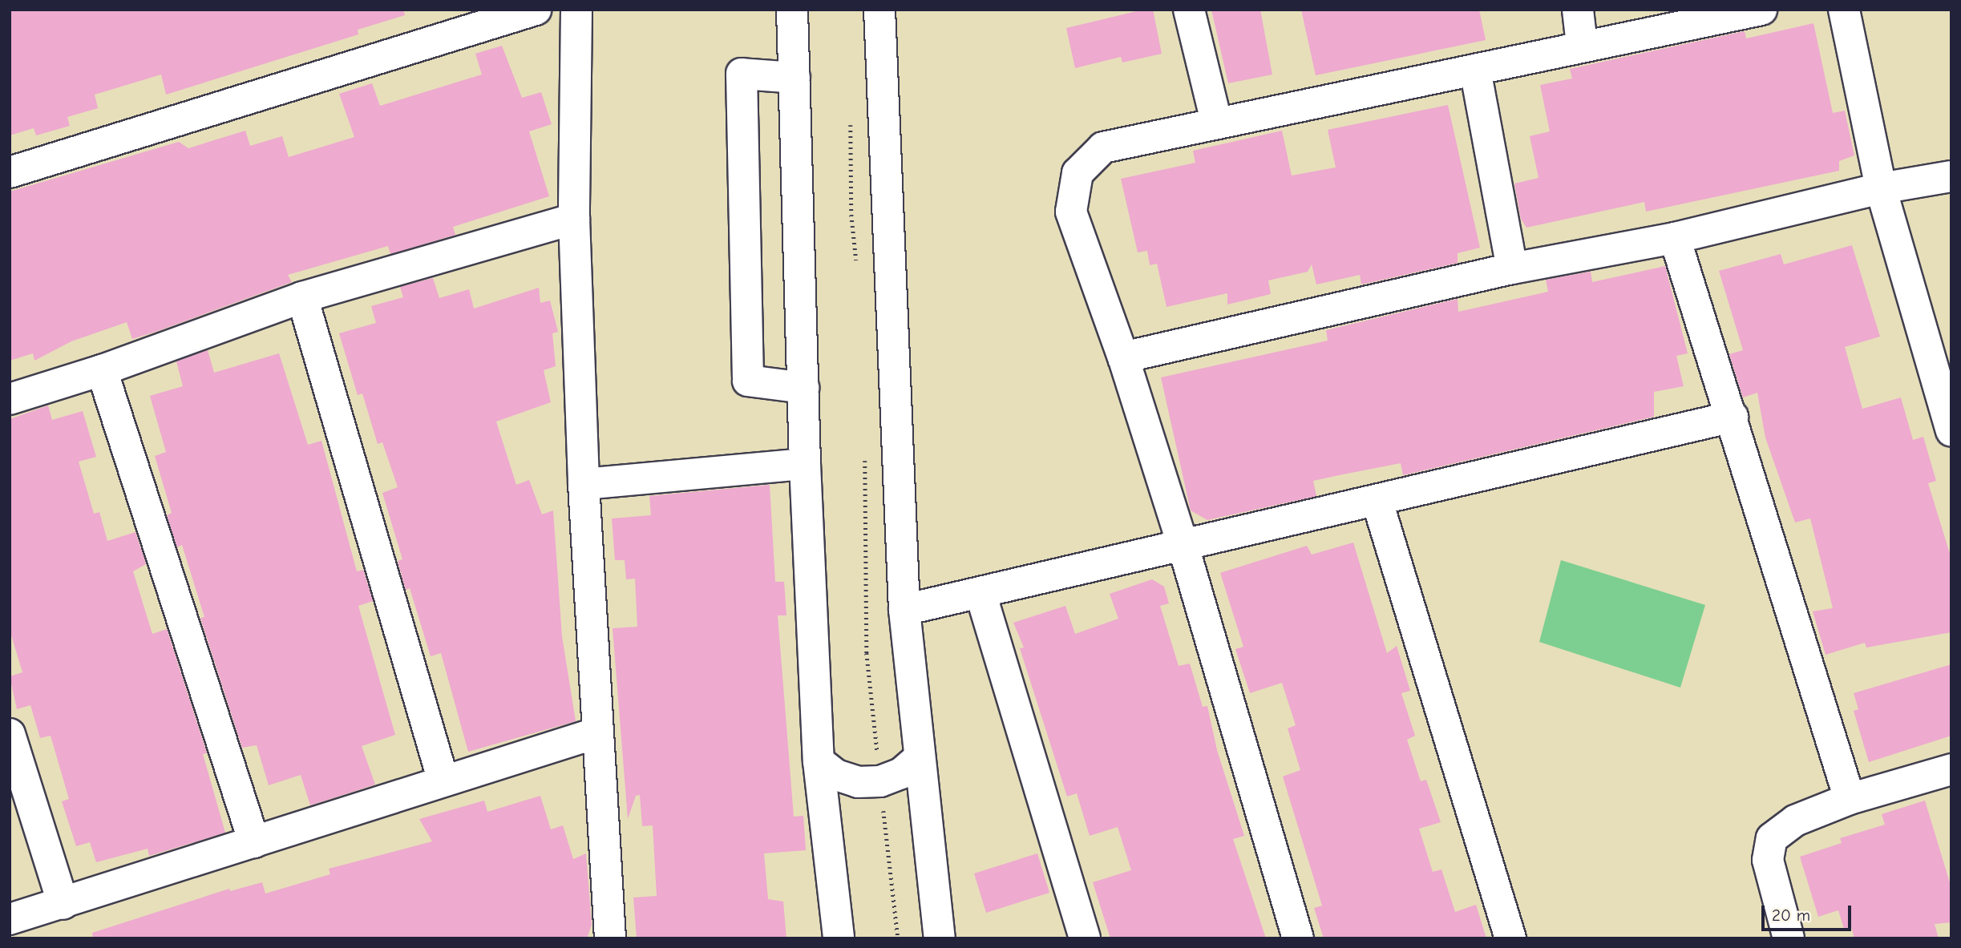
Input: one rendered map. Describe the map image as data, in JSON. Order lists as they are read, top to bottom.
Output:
{
  "scale_bar": "20 m"
}
